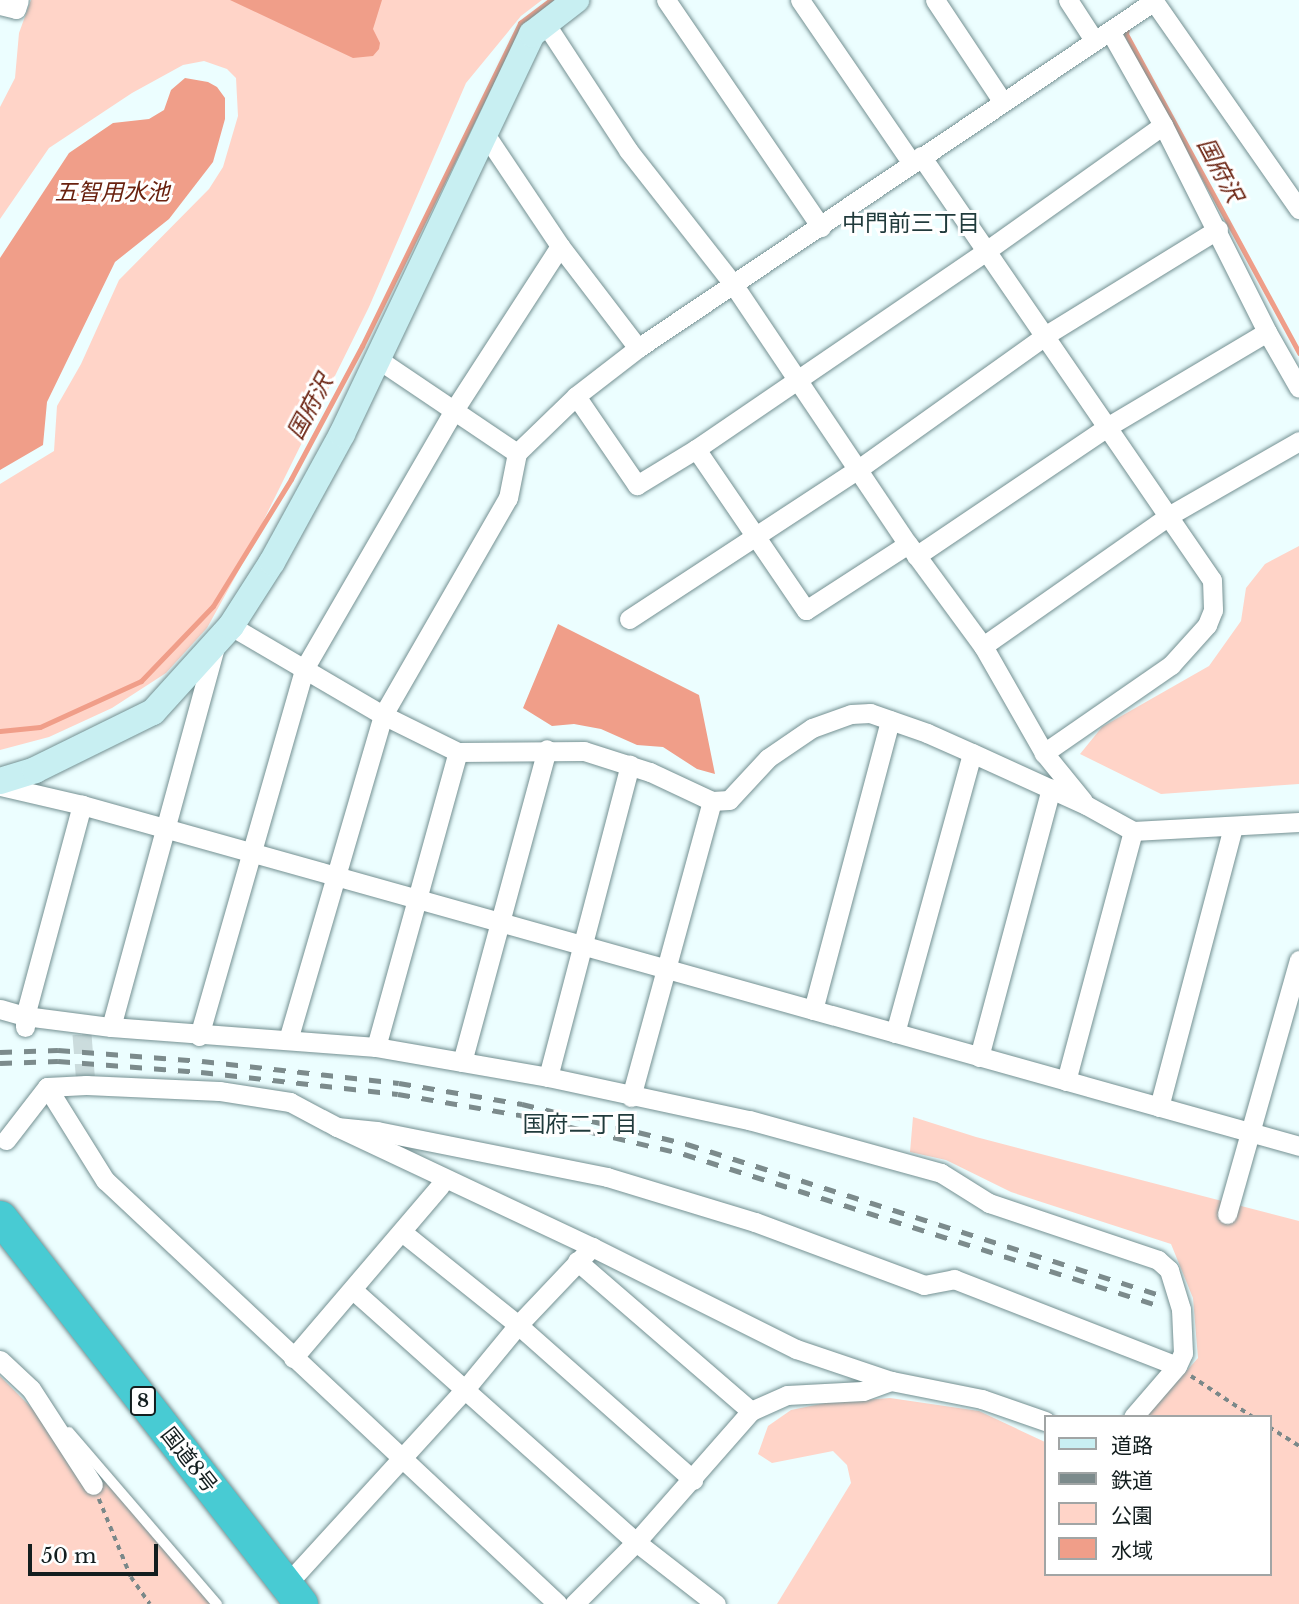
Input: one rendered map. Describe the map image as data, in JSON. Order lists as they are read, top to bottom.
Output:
{
  "streets": {
    "highway": ["8", "国道8号"]
  },
  "districts": ["中門前三丁目", "国府二丁目"],
  "water": ["国府沢", "五智用水池"],
  "legend": [
    "道路",
    "鉄道",
    "公園",
    "水域"
  ],
  "scale_bar": "50 m"
}
